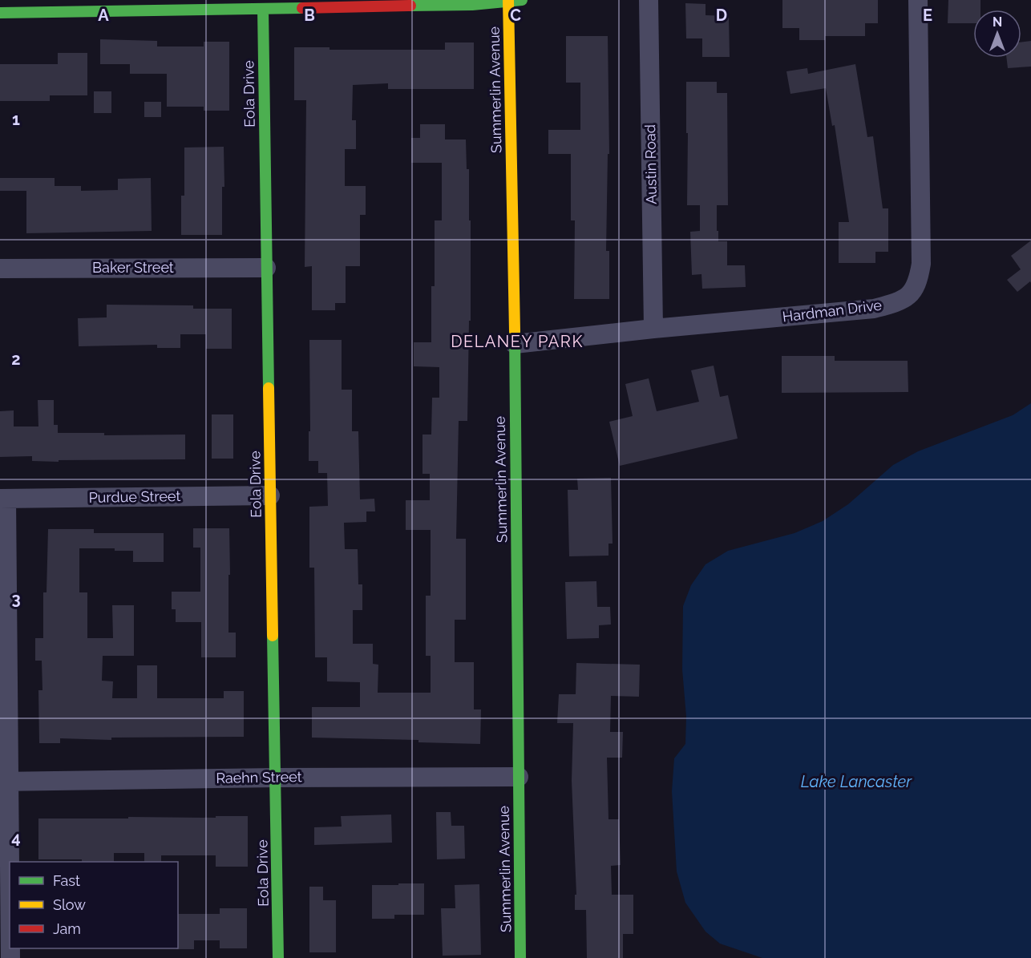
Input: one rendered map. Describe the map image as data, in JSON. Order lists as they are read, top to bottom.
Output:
{
  "streets": {
    "street": [
      "Summerlin Avenue",
      "Eola Drive",
      "Austin Road",
      "Baker Street",
      "Hardman Drive",
      "Purdue Street",
      "Raehn Street"
    ]
  },
  "crossings": [
    ["Summerlin Avenue", "Hardman Drive"],
    ["Summerlin Avenue", "Raehn Street"],
    ["Eola Drive", "Baker Street"],
    ["Eola Drive", "Purdue Street"],
    ["Eola Drive", "Raehn Street"],
    ["Austin Road", "Hardman Drive"]
  ],
  "districts": ["DELANEY PARK"],
  "water": ["Lake Lancaster"],
  "legend": ["Fast", "Slow", "Jam"],
  "north": "top",
  "grid": {
    "columns": [
      "A",
      "B",
      "C",
      "D",
      "E"
    ],
    "rows": [
      "1",
      "2",
      "3",
      "4"
    ]
  }
}
